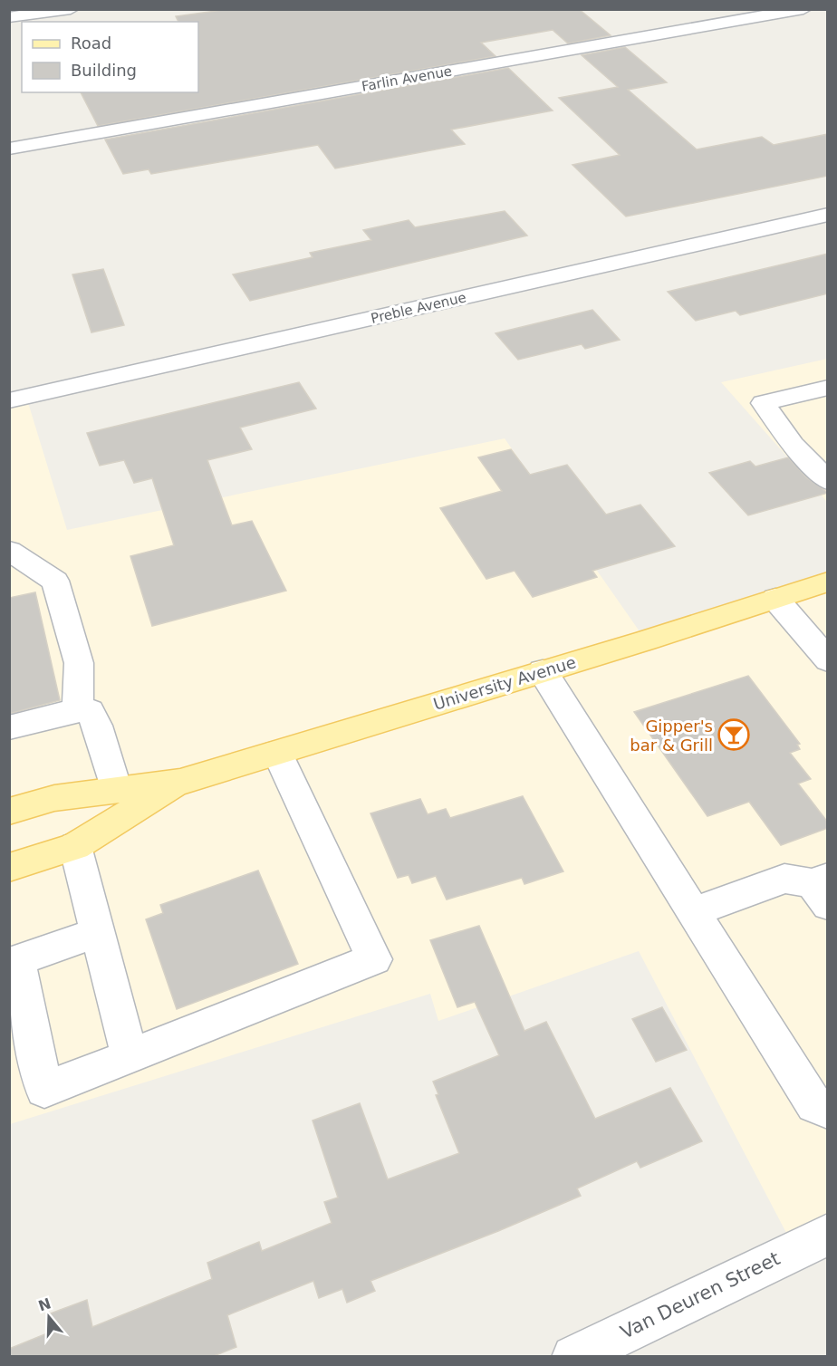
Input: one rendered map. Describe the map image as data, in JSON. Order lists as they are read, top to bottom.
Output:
{
  "streets": {
    "main road": ["University Avenue"],
    "street": ["Farlin Avenue", "Preble Avenue", "Van Deuren Street"]
  },
  "places": {
    "bar": ["Gipper's bar & Grill"]
  },
  "legend": ["Road", "Building"],
  "north": "top"
}
